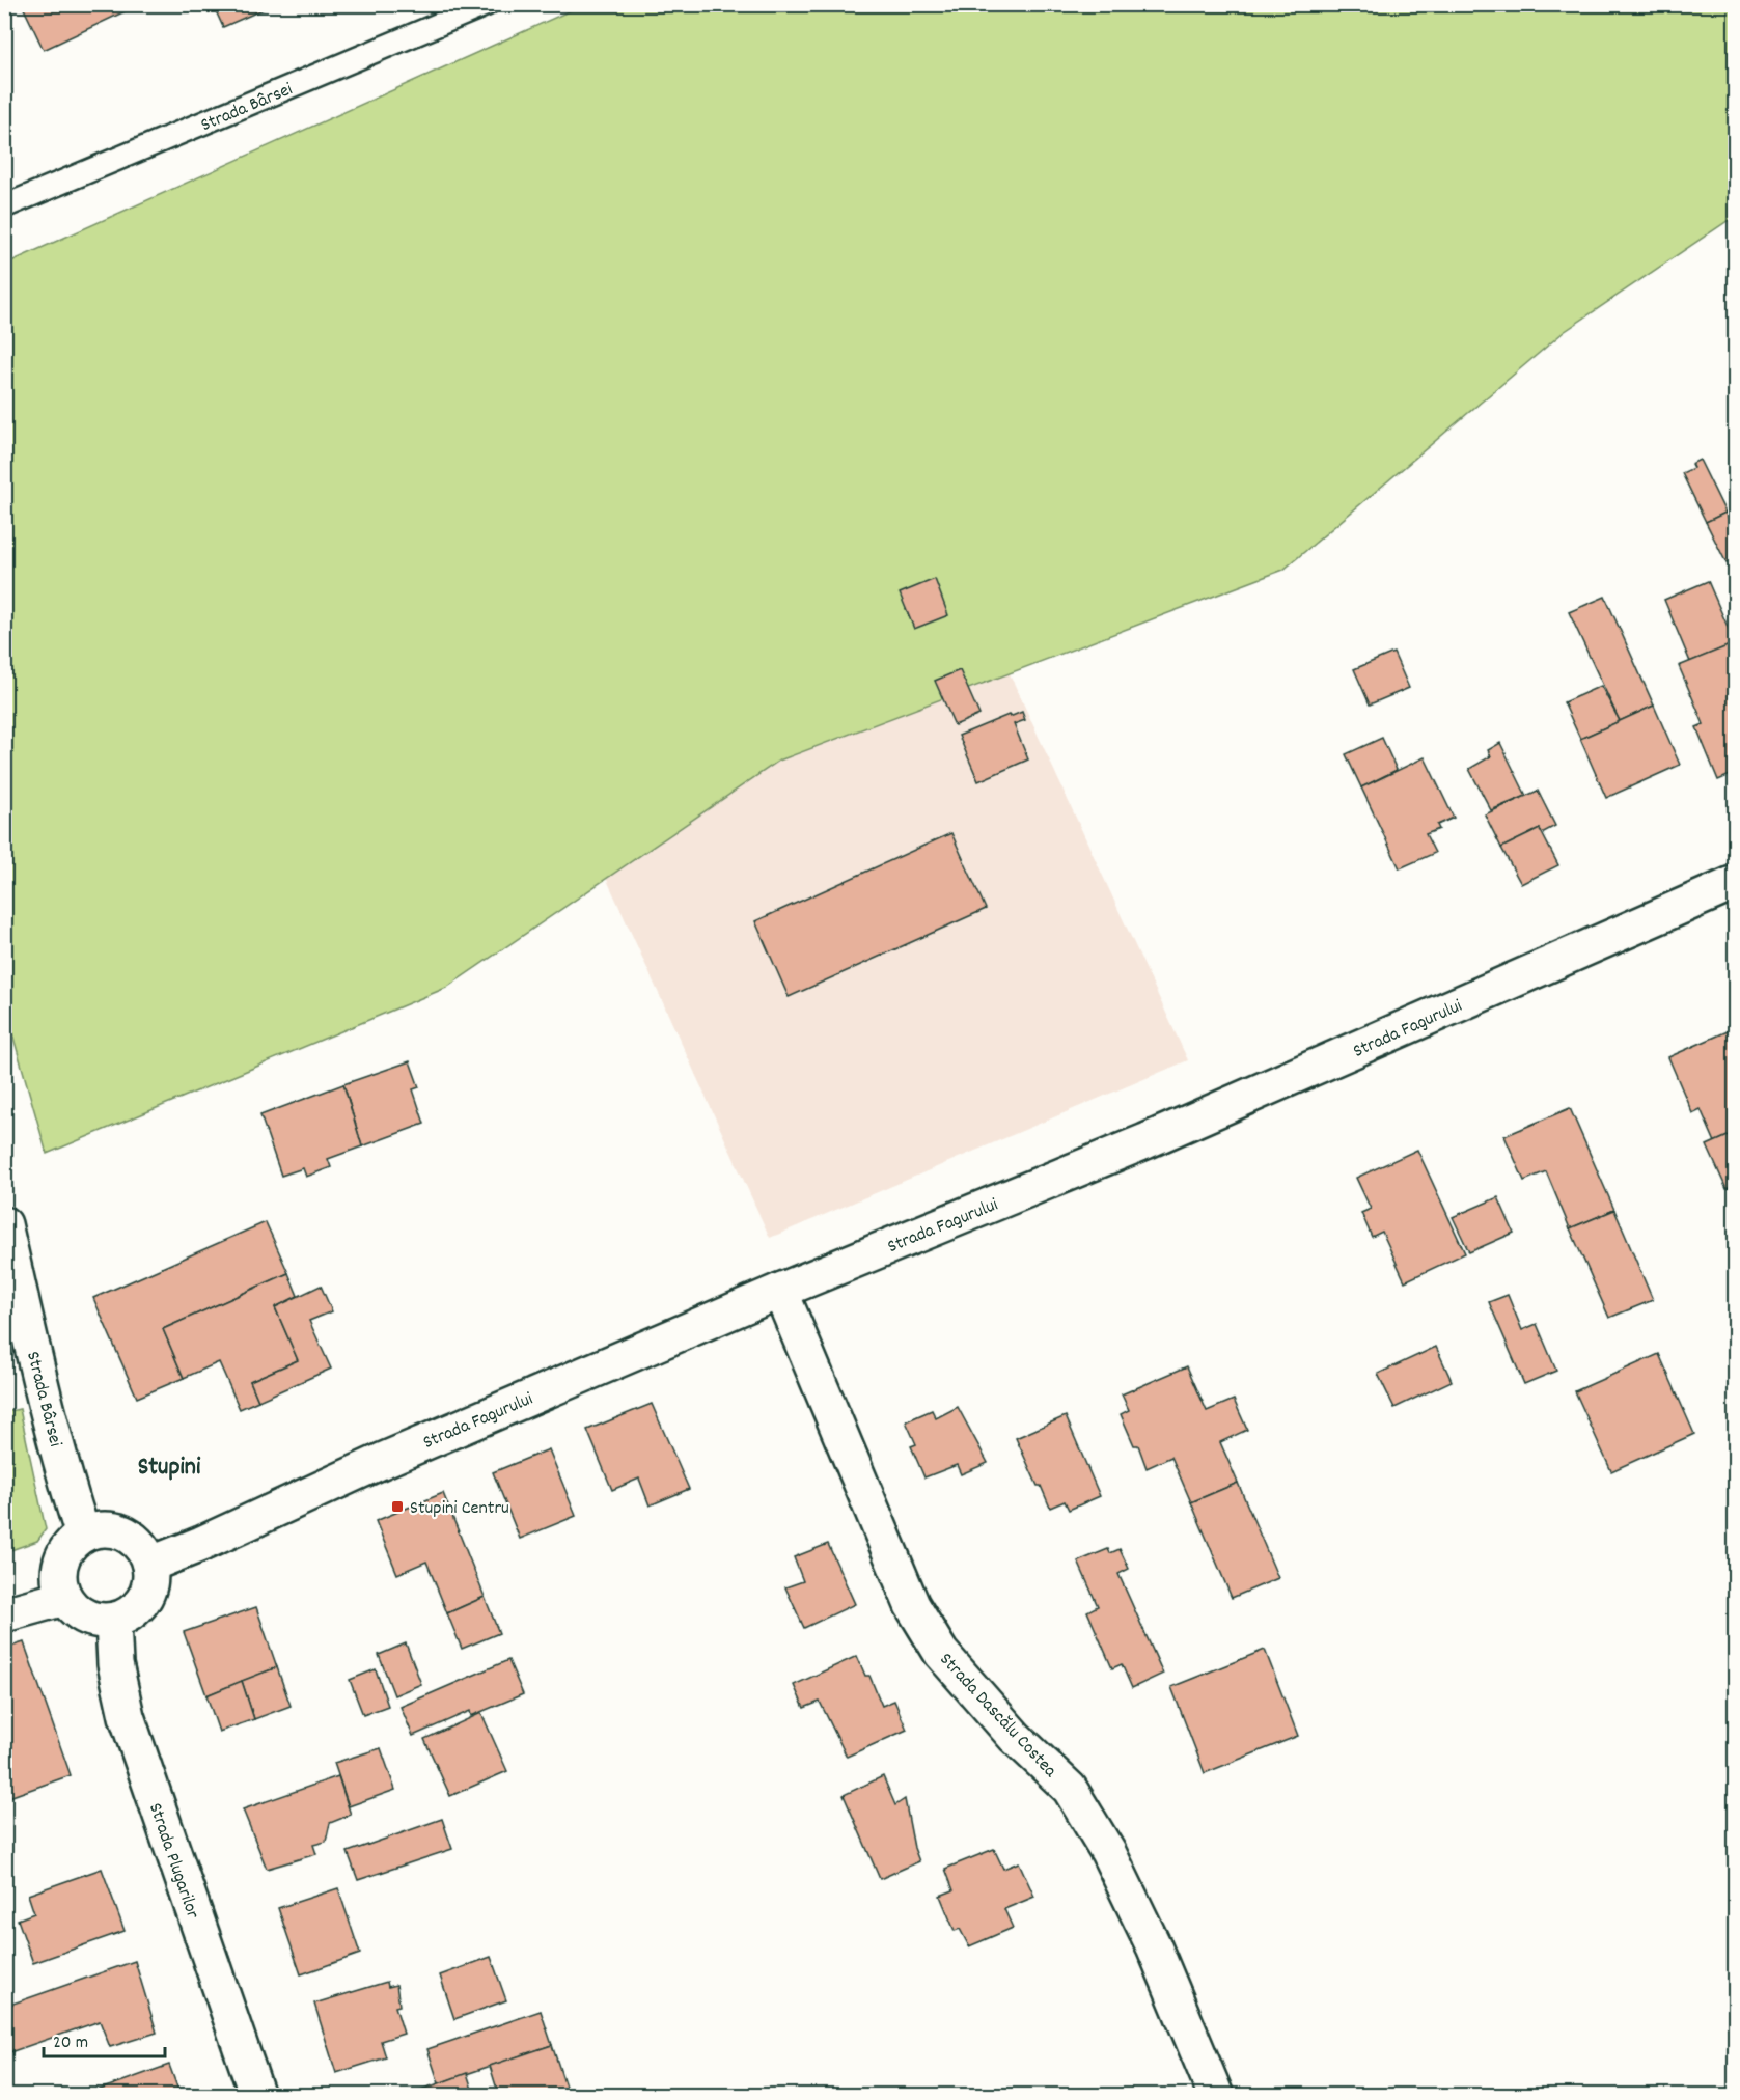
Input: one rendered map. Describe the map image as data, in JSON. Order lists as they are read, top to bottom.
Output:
{
  "streets": {
    "street": [
      "Strada Bârsei",
      "Strada Fagurului",
      "Strada Dascălu Costea",
      "Strada Plugarilor"
    ]
  },
  "crossings": [
    ["Strada Bârsei", "Strada Fagurului"],
    ["Strada Bârsei", "Strada Plugarilor"],
    ["Strada Fagurului", "Strada Dascălu Costea"],
    ["Strada Fagurului", "Strada Plugarilor"]
  ],
  "districts": ["Stupini"],
  "places": {
    "transit": ["Stupini Centru"]
  },
  "scale_bar": "20 m"
}
